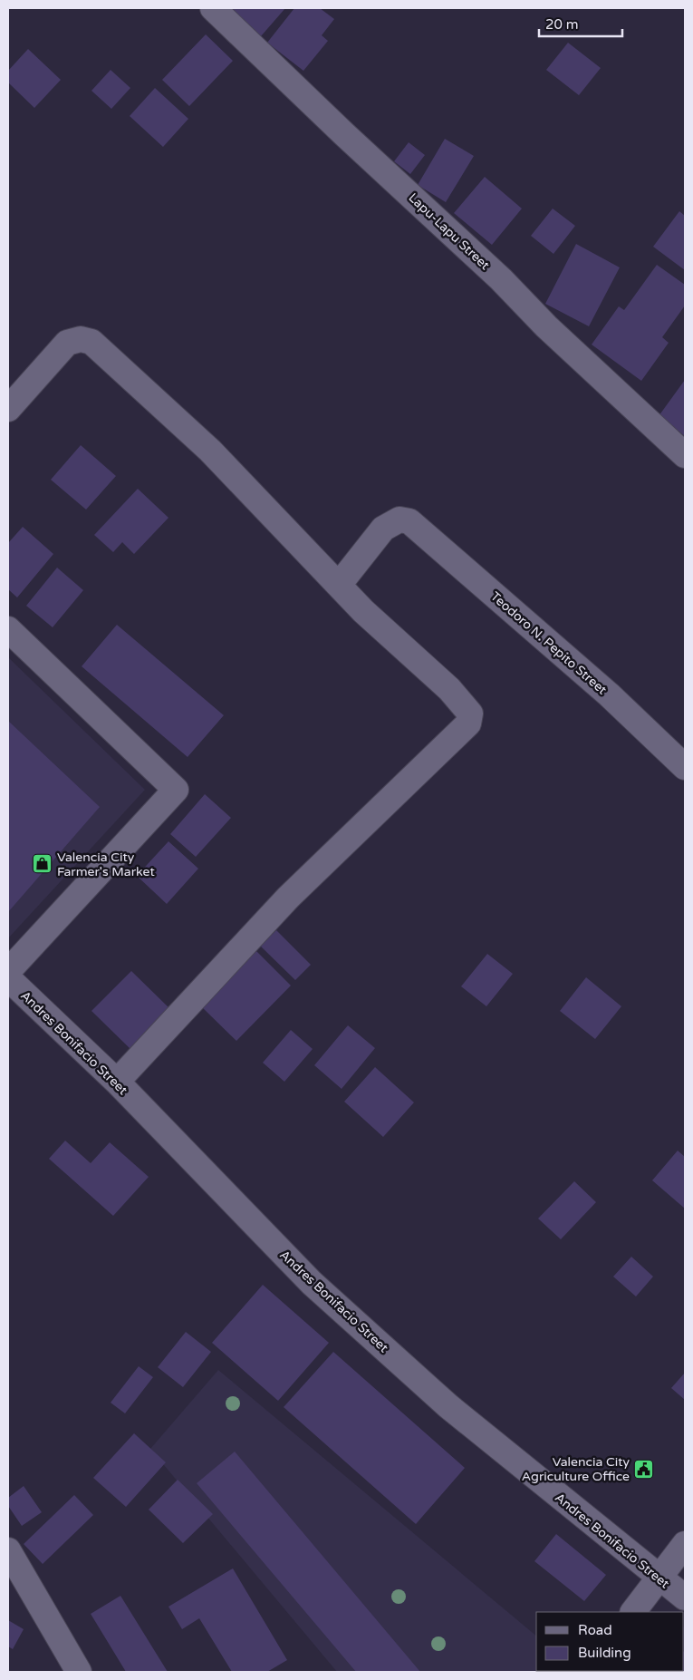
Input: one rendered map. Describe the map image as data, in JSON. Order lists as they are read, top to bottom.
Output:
{
  "streets": {
    "street": ["Lapu-Lapu Street", "Teodoro N. Pepito Street", "Andres Bonifacio Street"]
  },
  "places": {
    "shop": ["Valencia City Farmer's Market"],
    "public building": ["Valencia City Agriculture Office"]
  },
  "legend": ["Road", "Building"],
  "scale_bar": "20 m"
}
